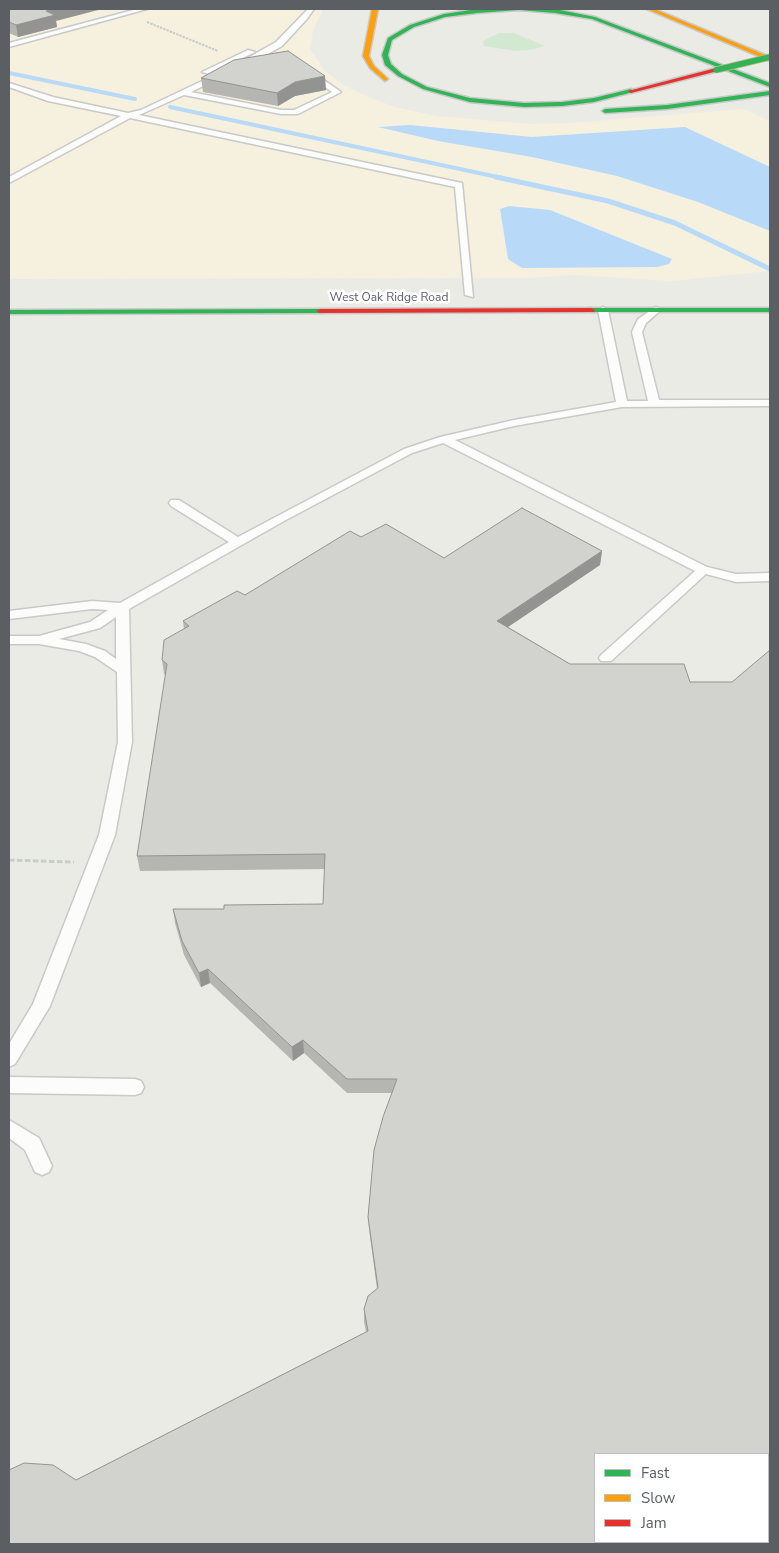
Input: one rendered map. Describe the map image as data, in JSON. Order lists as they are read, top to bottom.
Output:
{
  "streets": {
    "main road": ["West Oak Ridge Road"]
  },
  "legend": ["Fast", "Slow", "Jam"]
}
